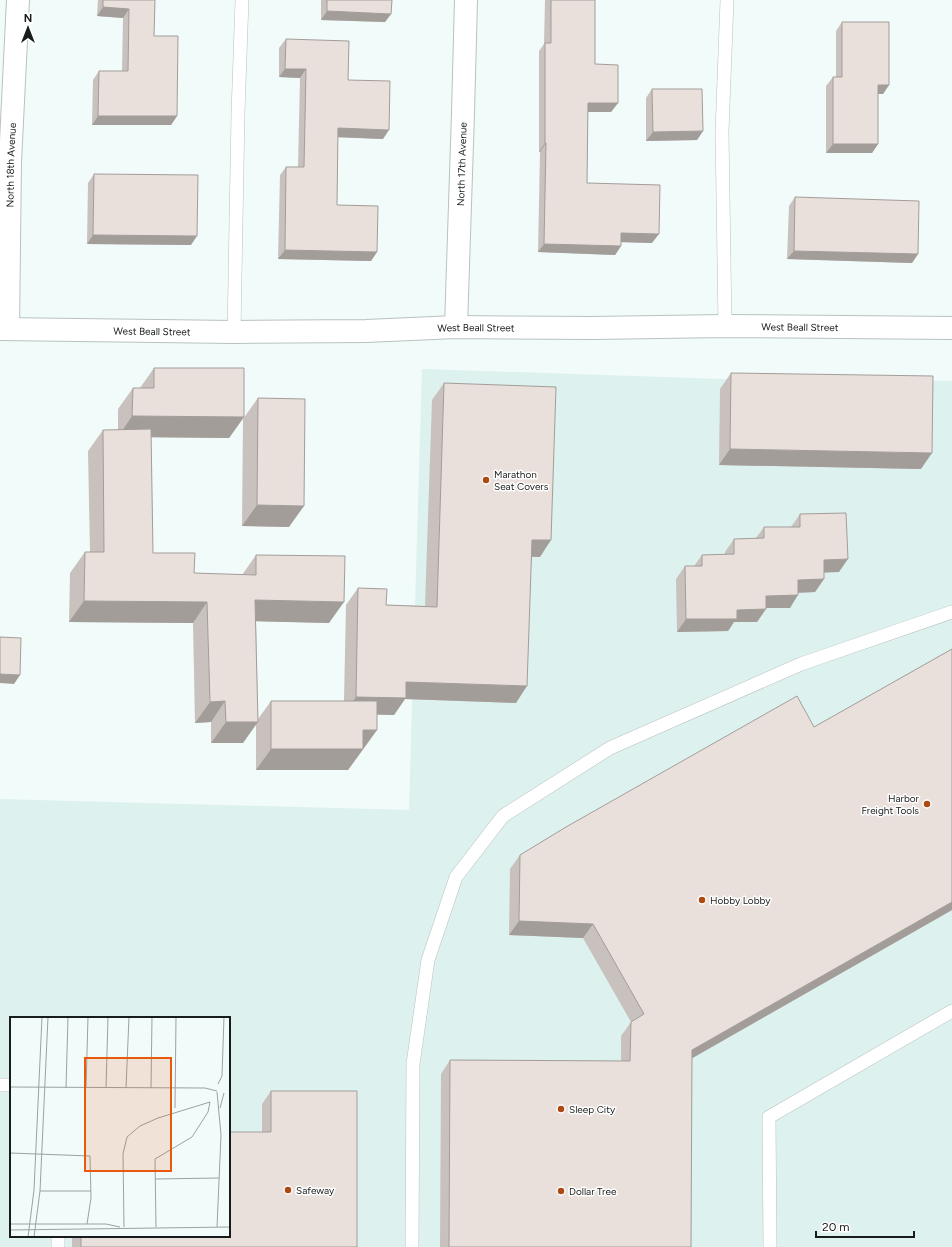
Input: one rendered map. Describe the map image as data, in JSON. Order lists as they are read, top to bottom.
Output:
{
  "streets": {
    "street": ["North 17th Avenue", "North 18th Avenue", "West Beall Street"]
  },
  "crossings": [
    ["North 17th Avenue", "West Beall Street"],
    ["North 18th Avenue", "West Beall Street"]
  ],
  "places": [
    "Marathon Seat Covers",
    "Harbor Freight Tools",
    "Hobby Lobby",
    "Sleep City",
    "Safeway",
    "Dollar Tree"
  ],
  "scale_bar": "20 m",
  "north": "top"
}
